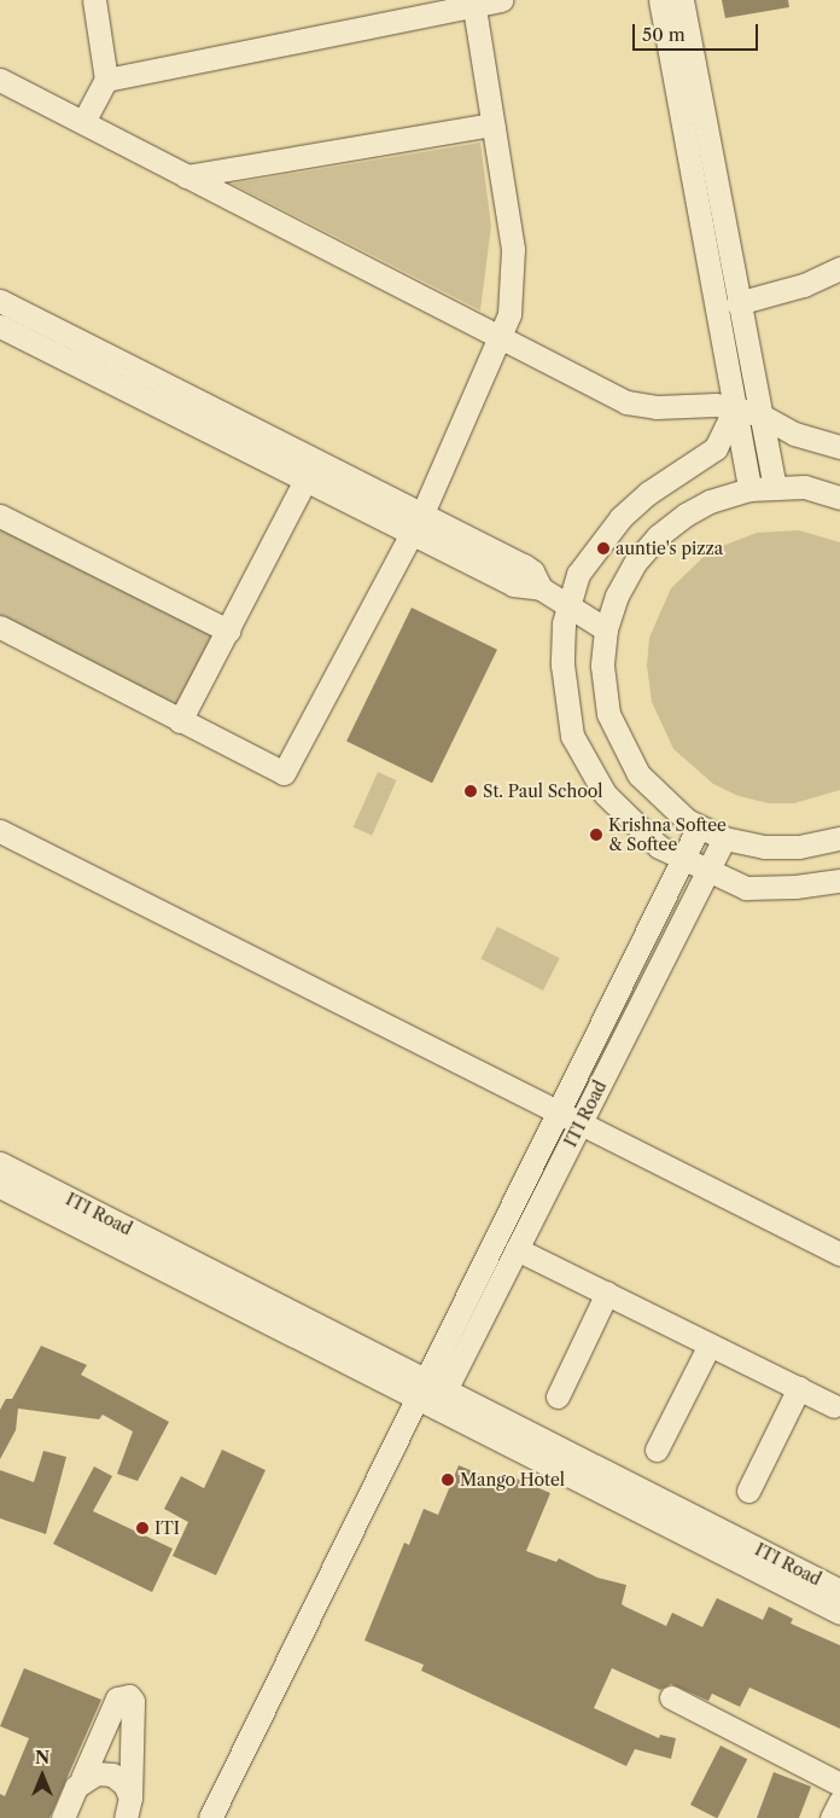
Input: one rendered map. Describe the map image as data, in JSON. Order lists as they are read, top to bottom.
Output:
{
  "streets": {
    "street": ["ITI Road"]
  },
  "places": [
    "auntie's pizza",
    "St. Paul School",
    "Krishna Softee & Softee",
    "Mango Hotel",
    "ITI"
  ],
  "scale_bar": "50 m",
  "north": "top"
}
